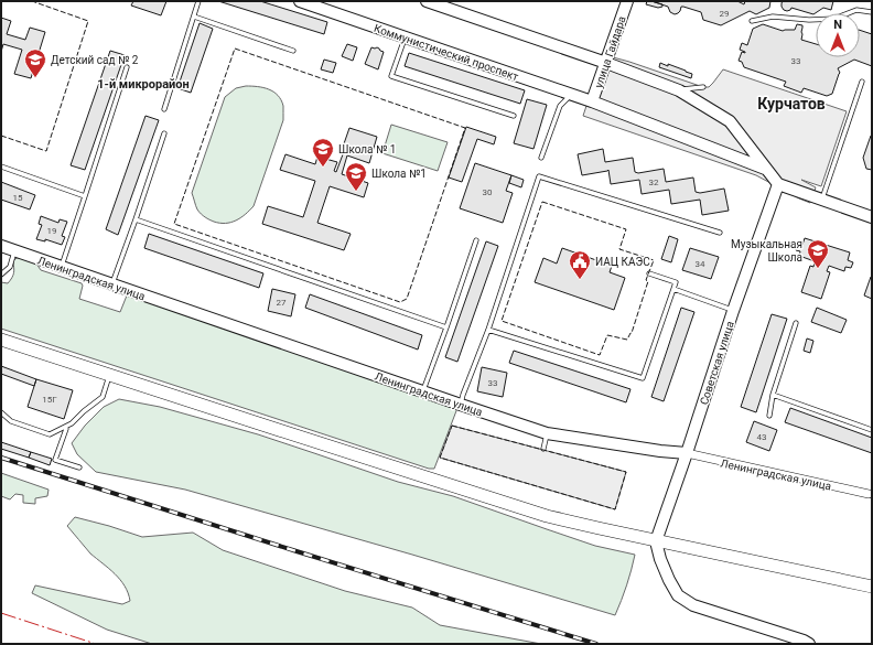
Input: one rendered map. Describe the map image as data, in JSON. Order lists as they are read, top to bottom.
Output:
{
  "streets": {
    "street": [
      "Коммунистический проспект",
      "улица Гайдара",
      "Ленинградская улица",
      "Советская улица"
    ]
  },
  "crossings": [
    ["Коммунистический проспект", "улица Гайдара"],
    ["Ленинградская улица", "Советская улица"]
  ],
  "districts": ["1-й микрорайон", "Курчатов"],
  "places": {
    "school or university": [
      "Детский сад № 2",
      "Школа № 1",
      "Школа №1",
      "Музыкальная Школа"
    ],
    "public building": ["ИАЦ КАЭС"]
  },
  "house_numbers": [
    "29",
    "33",
    "32",
    "30",
    "15",
    "19",
    "34",
    "27",
    "33",
    "15Г",
    "43"
  ],
  "north": "top"
}
